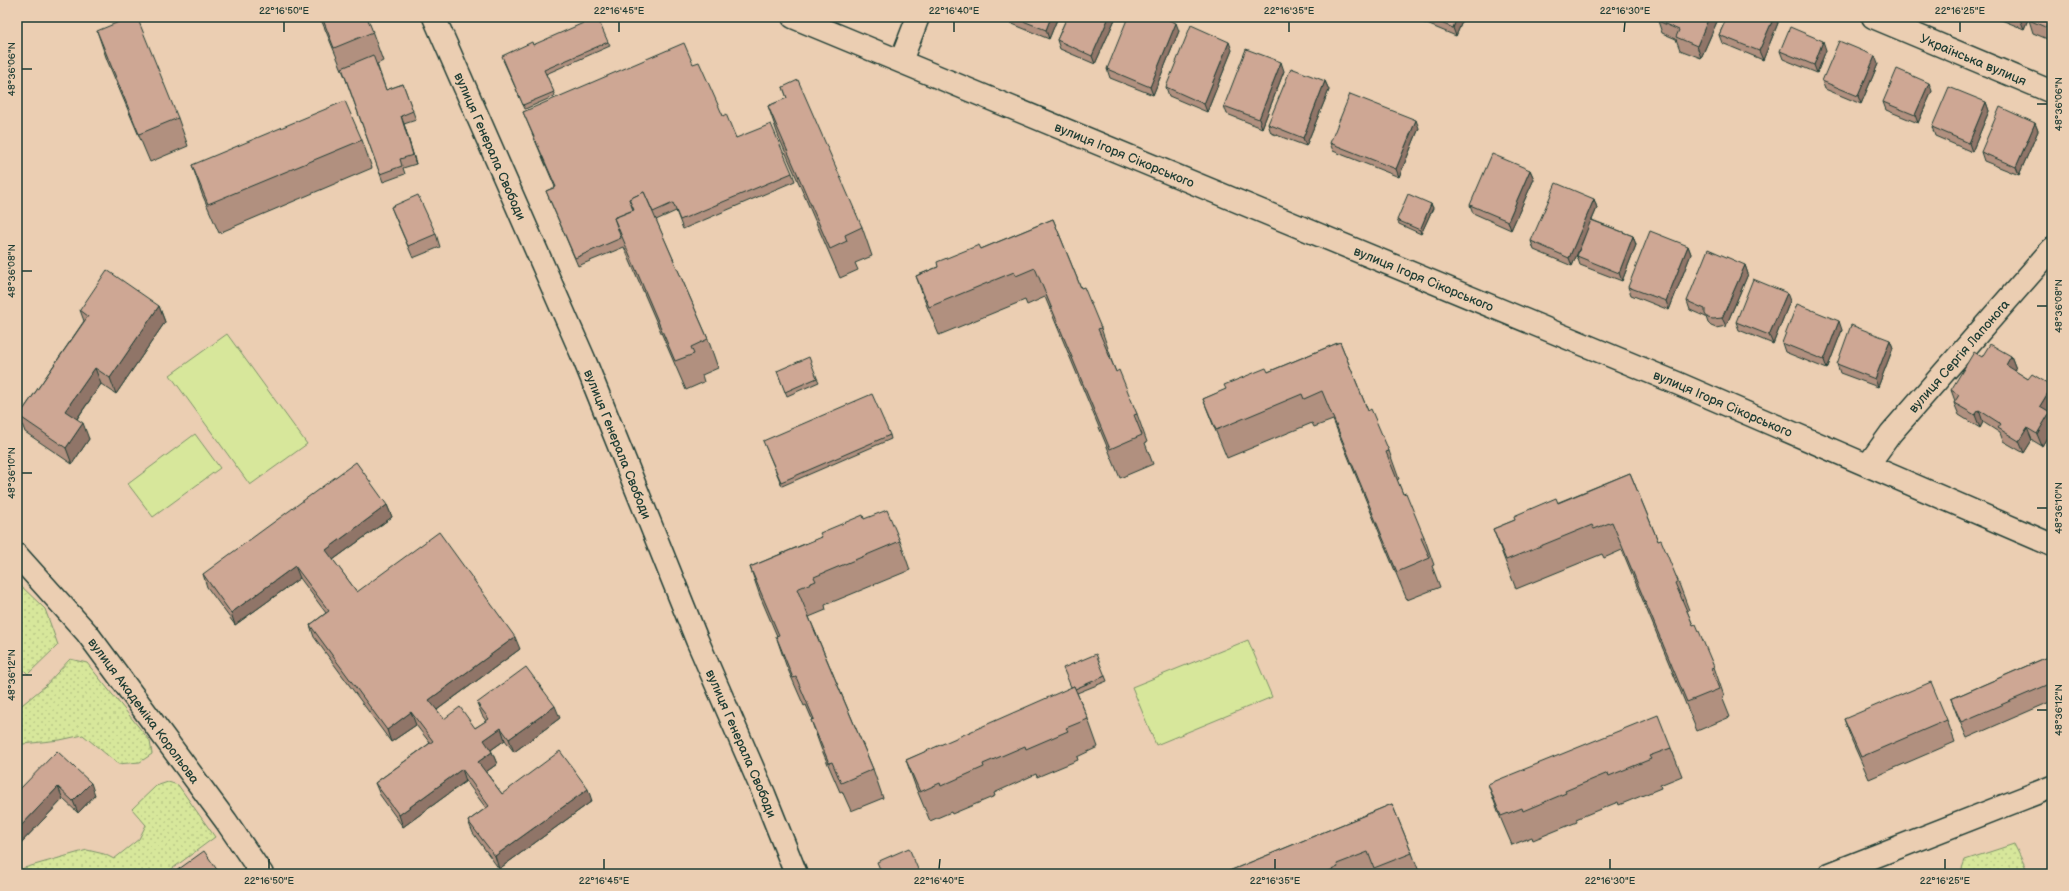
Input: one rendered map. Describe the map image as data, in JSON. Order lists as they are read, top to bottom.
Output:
{
  "streets": {
    "street": [
      "Українська вулиця",
      "вулиця Генерала Свободи",
      "вулиця Ігоря Сікорського",
      "вулиця Сергія Лапонога",
      "вулиця Академіка Корольова"
    ]
  },
  "crossings": [
    ["вулиця Ігоря Сікорського", "вулиця Сергія Лапонога"]
  ],
  "coordinates": [
    "22°16'50\"E",
    "22°16'45\"E",
    "22°16'40\"E",
    "22°16'35\"E",
    "22°16'30\"E",
    "22°16'25\"E",
    "48°36'06\"N",
    "48°36'08\"N",
    "48°36'10\"N",
    "48°36'12\"N"
  ]
}
